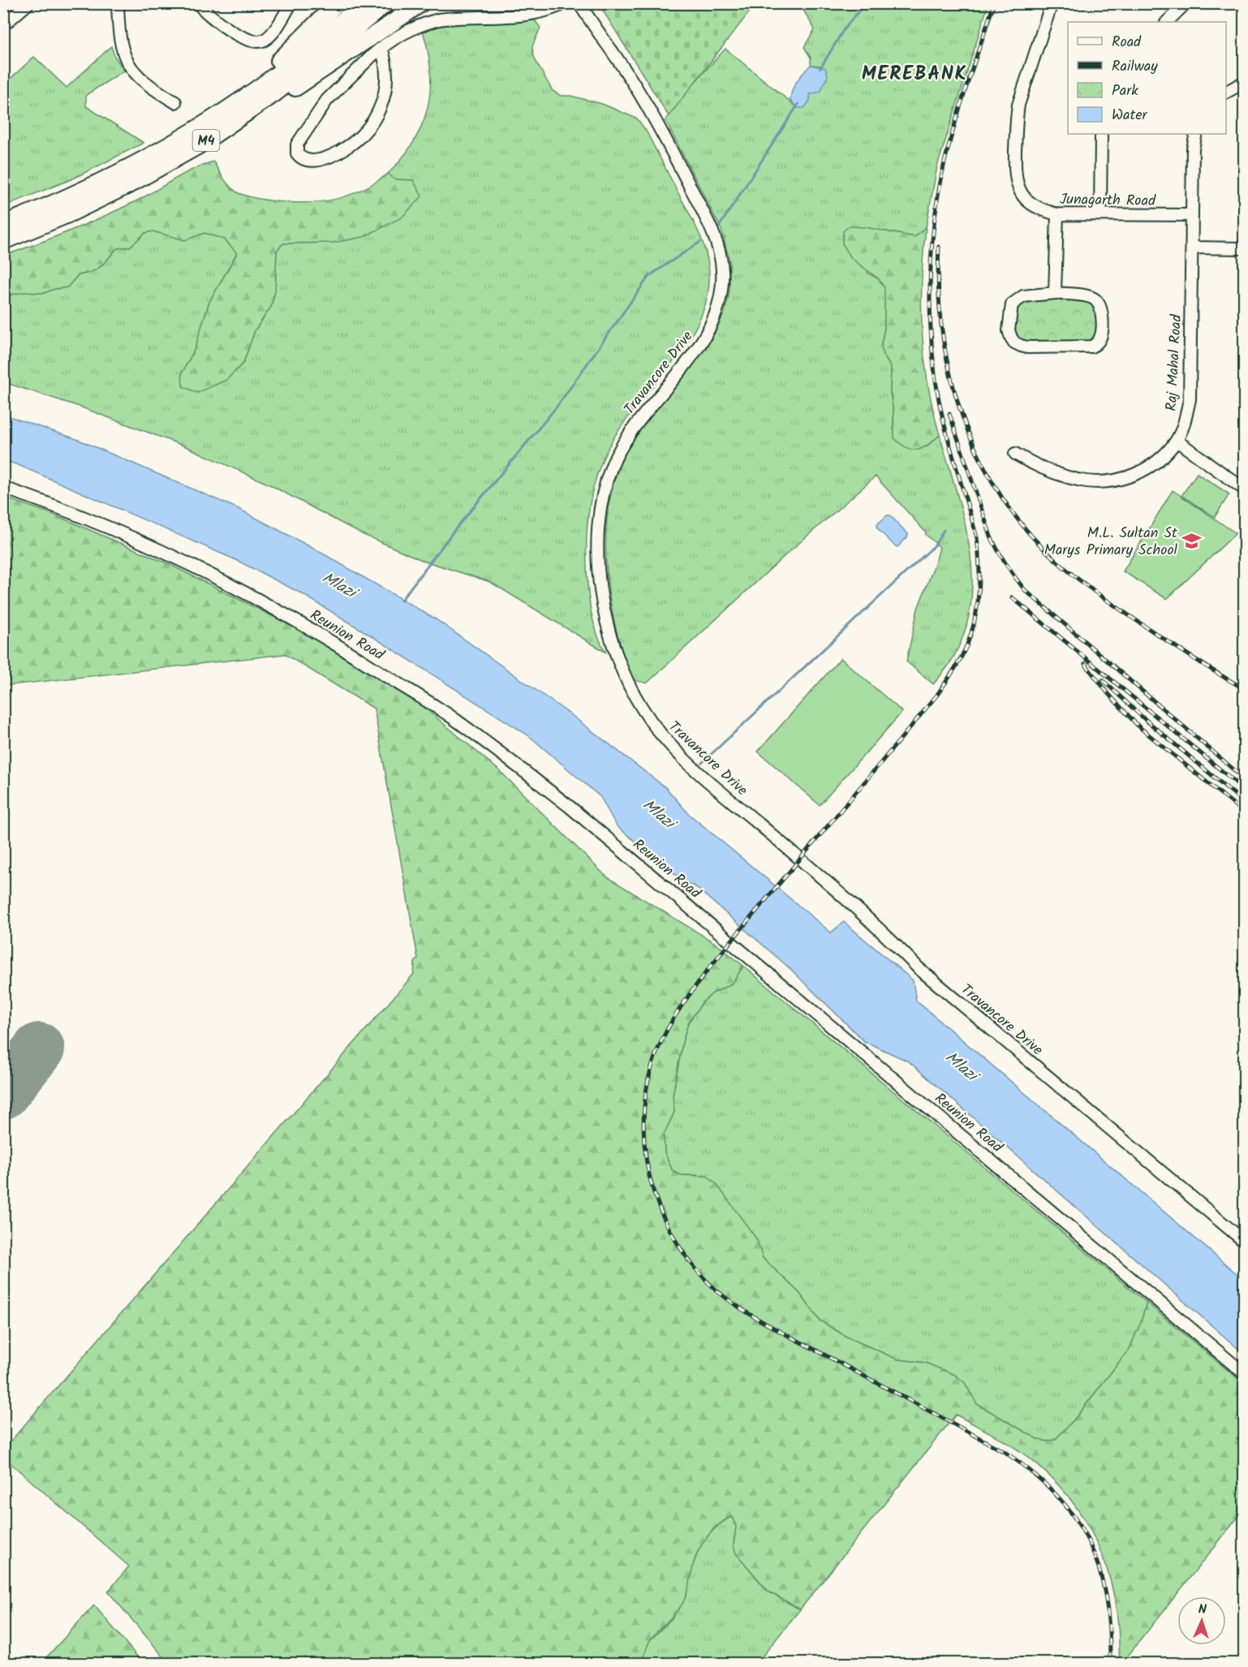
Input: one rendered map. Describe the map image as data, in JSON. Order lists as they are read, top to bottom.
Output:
{
  "streets": {
    "highway": ["M4"],
    "street": [
      "Junagarth Road",
      "Raj Mahal Road",
      "Travancore Drive",
      "Reunion Road"
    ]
  },
  "crossings": [
    ["Junagarth Road", "Raj Mahal Road"]
  ],
  "districts": ["MEREBANK"],
  "water": ["Mlazi"],
  "places": {
    "school or university": ["M.L. Sultan St Marys Primary School"]
  },
  "legend": [
    "Road",
    "Railway",
    "Park",
    "Water"
  ],
  "north": "top"
}
